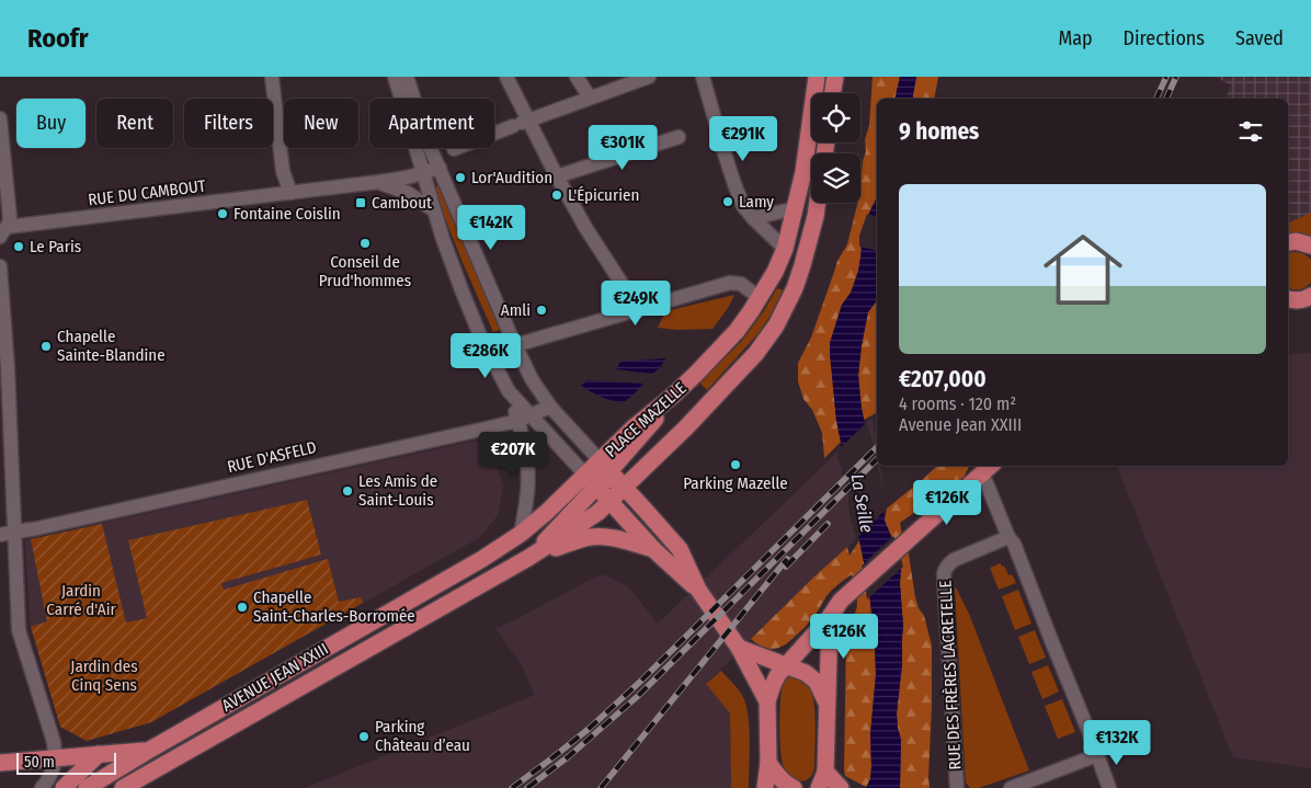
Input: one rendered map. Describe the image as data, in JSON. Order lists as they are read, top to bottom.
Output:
{
  "streets": {
    "main road": ["PLACE MAZELLE", "AVENUE JEAN XXIII"],
    "street": ["RUE DU CAMBOUT", "RUE D'ASFELD", "RUE DES FRÈRES LACRETELLE"]
  },
  "crossings": [
    ["RUE DU CAMBOUT", "PLACE MAZELLE"],
    ["PLACE MAZELLE", "RUE D'ASFELD"],
    ["PLACE MAZELLE", "AVENUE JEAN XXIII"]
  ],
  "water": ["La Seille"],
  "parks": ["Jardin Carré d'Air", "Jardin des Cinq Sens"],
  "places": {
    "other": [
      "Lor'Audition",
      "L'Épicurien",
      "Lamy",
      "Fontaine Coislin",
      "Conseil de Prud'hommes",
      "Le Paris",
      "Amli",
      "Chapelle Sainte-Blandine",
      "Parking Mazelle",
      "Les Amis de Saint-Louis",
      "Chapelle Saint-Charles-Borromée",
      "Parking Château d’eau"
    ],
    "transit": ["Cambout"]
  },
  "scale_bar": "50 m",
  "page": {
    "header": "Roofr",
    "nav": ["Map", "Directions", "Saved"],
    "chip": [
      "Buy",
      "Rent",
      "Filters",
      "New",
      "Apartment"
    ],
    "heading": "9 homes",
    "price": [
      "€291K",
      "€301K",
      "€142K",
      "€249K",
      "€286K",
      "€207K",
      "€126K",
      "€126K",
      "€132K"
    ],
    "list": [
      {
        "name": "€207,000",
        "note": "4 rooms · 120 m² · Avenue Jean XXIII"
      }
    ],
    "scale": "50 m"
  }
}
